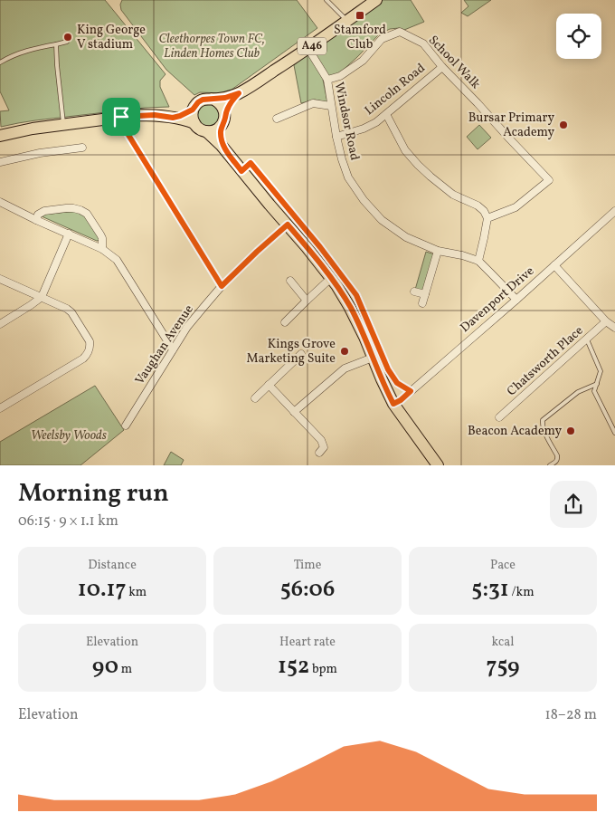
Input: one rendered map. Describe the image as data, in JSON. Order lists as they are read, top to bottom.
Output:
{
  "streets": {
    "main road": ["A46"],
    "street": [
      "School Walk",
      "Lincoln Road",
      "Windsor Road",
      "Davenport Drive",
      "Vaughan Avenue",
      "Chatsworth Place"
    ]
  },
  "crossings": [
    ["A46", "Windsor Road"],
    ["School Walk", "Lincoln Road"],
    ["School Walk", "Windsor Road"],
    ["Lincoln Road", "Windsor Road"],
    ["Windsor Road", "Davenport Drive"]
  ],
  "parks": ["Cleethorpes Town FC, Linden Homes Club", "Weelsby Woods"],
  "places": {
    "transit": ["Stamford Club"],
    "other": [
      "King George V stadium",
      "Bursar Primary Academy",
      "Kings Grove Marketing Suite",
      "Beacon Academy"
    ]
  },
  "page": {
    "heading": ["Morning run", "06:15 · 9 × 1.1 km"],
    "stats": [
      ["Distance", "10.17 km"],
      ["Time", "56:06"],
      ["Pace", "5:31 /km"],
      ["Elevation", "90 m"],
      ["Heart rate", "152 bpm"],
      ["kcal", "759"]
    ],
    "chart": ["Elevation", "18–28 m"]
  }
}
